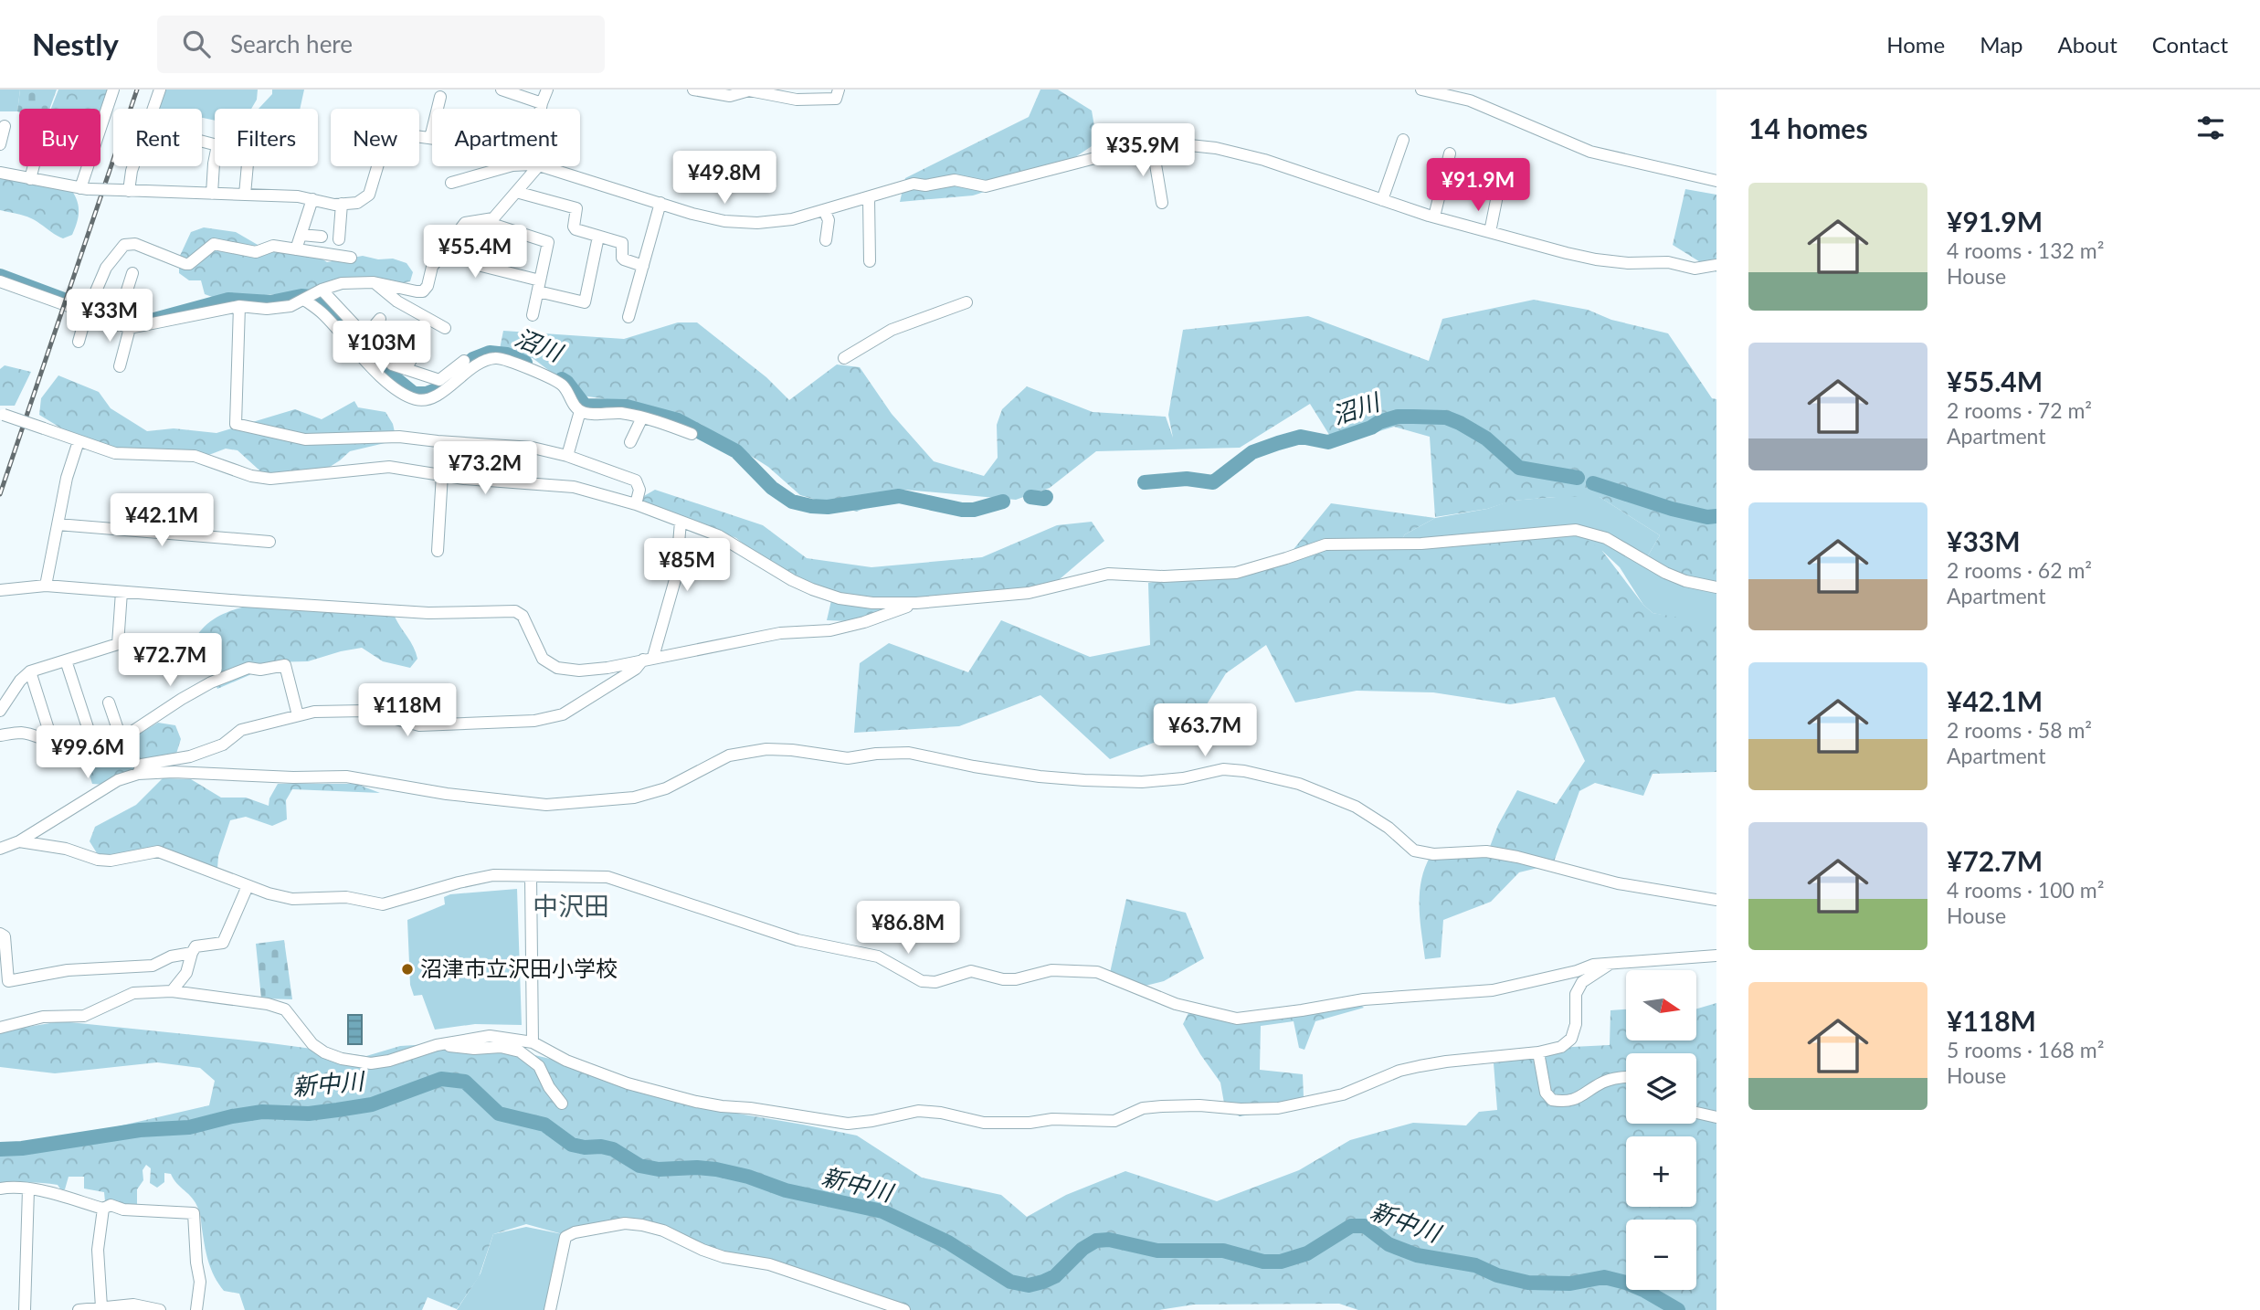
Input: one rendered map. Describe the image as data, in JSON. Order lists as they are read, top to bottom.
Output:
{
  "districts": ["中沢田"],
  "water": ["沼川", "新中川"],
  "places": ["沼津市立沢田小学校"],
  "north": "right",
  "page": {
    "header": "Nestly",
    "search": "Search here",
    "nav": [
      "Home",
      "Map",
      "About",
      "Contact"
    ],
    "heading": "14 homes",
    "chip": [
      "Buy",
      "Rent",
      "Filters",
      "New",
      "Apartment"
    ],
    "price": [
      "¥35.9M",
      "¥49.8M",
      "¥91.9M",
      "¥55.4M",
      "¥33M",
      "¥103M",
      "¥73.2M",
      "¥42.1M",
      "¥85M",
      "¥72.7M",
      "¥118M",
      "¥63.7M",
      "¥99.6M",
      "¥86.8M"
    ],
    "list": [
      {
        "name": "¥91.9M",
        "note": "4 rooms · 132 m² · House"
      },
      {
        "name": "¥55.4M",
        "note": "2 rooms · 72 m² · Apartment"
      },
      {
        "name": "¥33M",
        "note": "2 rooms · 62 m² · Apartment"
      },
      {
        "name": "¥42.1M",
        "note": "2 rooms · 58 m² · Apartment"
      },
      {
        "name": "¥72.7M",
        "note": "4 rooms · 100 m² · House"
      },
      {
        "name": "¥118M",
        "note": "5 rooms · 168 m² · House"
      }
    ],
    "map_buttons": ["+", "−"]
  }
}
